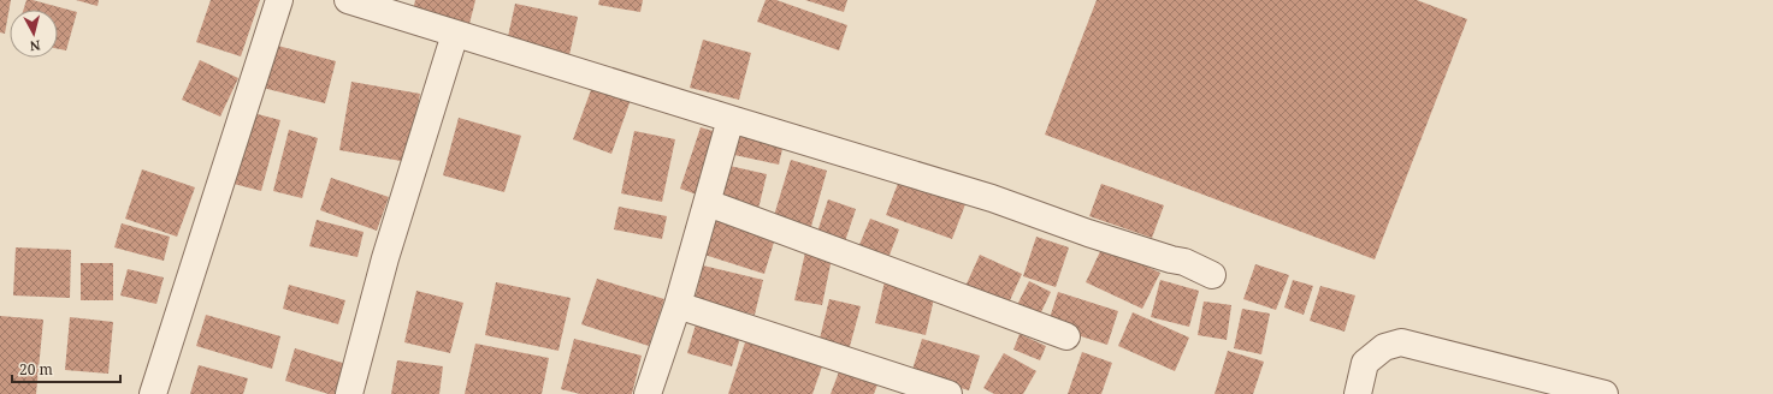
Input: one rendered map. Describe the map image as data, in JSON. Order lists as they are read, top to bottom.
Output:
{
  "scale_bar": "20 m",
  "north": "bottom"
}
